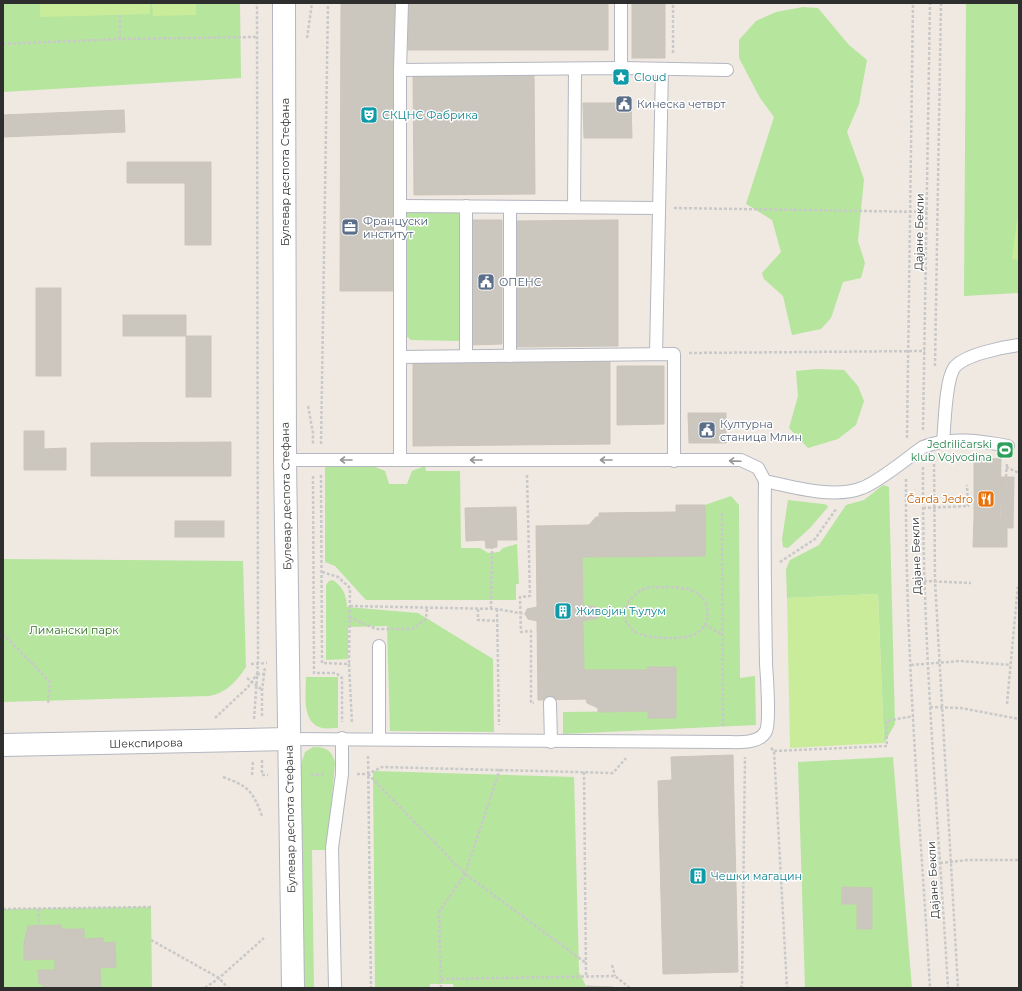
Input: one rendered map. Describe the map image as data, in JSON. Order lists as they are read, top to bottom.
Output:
{
  "streets": {
    "street": ["Булевар деспота Стефана", "Шекспирова"],
    "path": ["Дајане Бекли"]
  },
  "crossings": [
    ["Булевар деспота Стефана", "Шекспирова"]
  ],
  "parks": ["Лимански парк"],
  "places": {
    "place": ["Cloud"],
    "public building": ["Кинеска четврт", "ОПЕНС", "Културна станица Млин"],
    "theatre": ["СКЦНС Фабрика"],
    "office": ["Француски институт"],
    "sports": ["Jedriličarski klub Vojvodina"],
    "restaurant": ["Čarda Jedro"],
    "building": ["Живојин Ћулум", "Чешки магацин"]
  }
}
